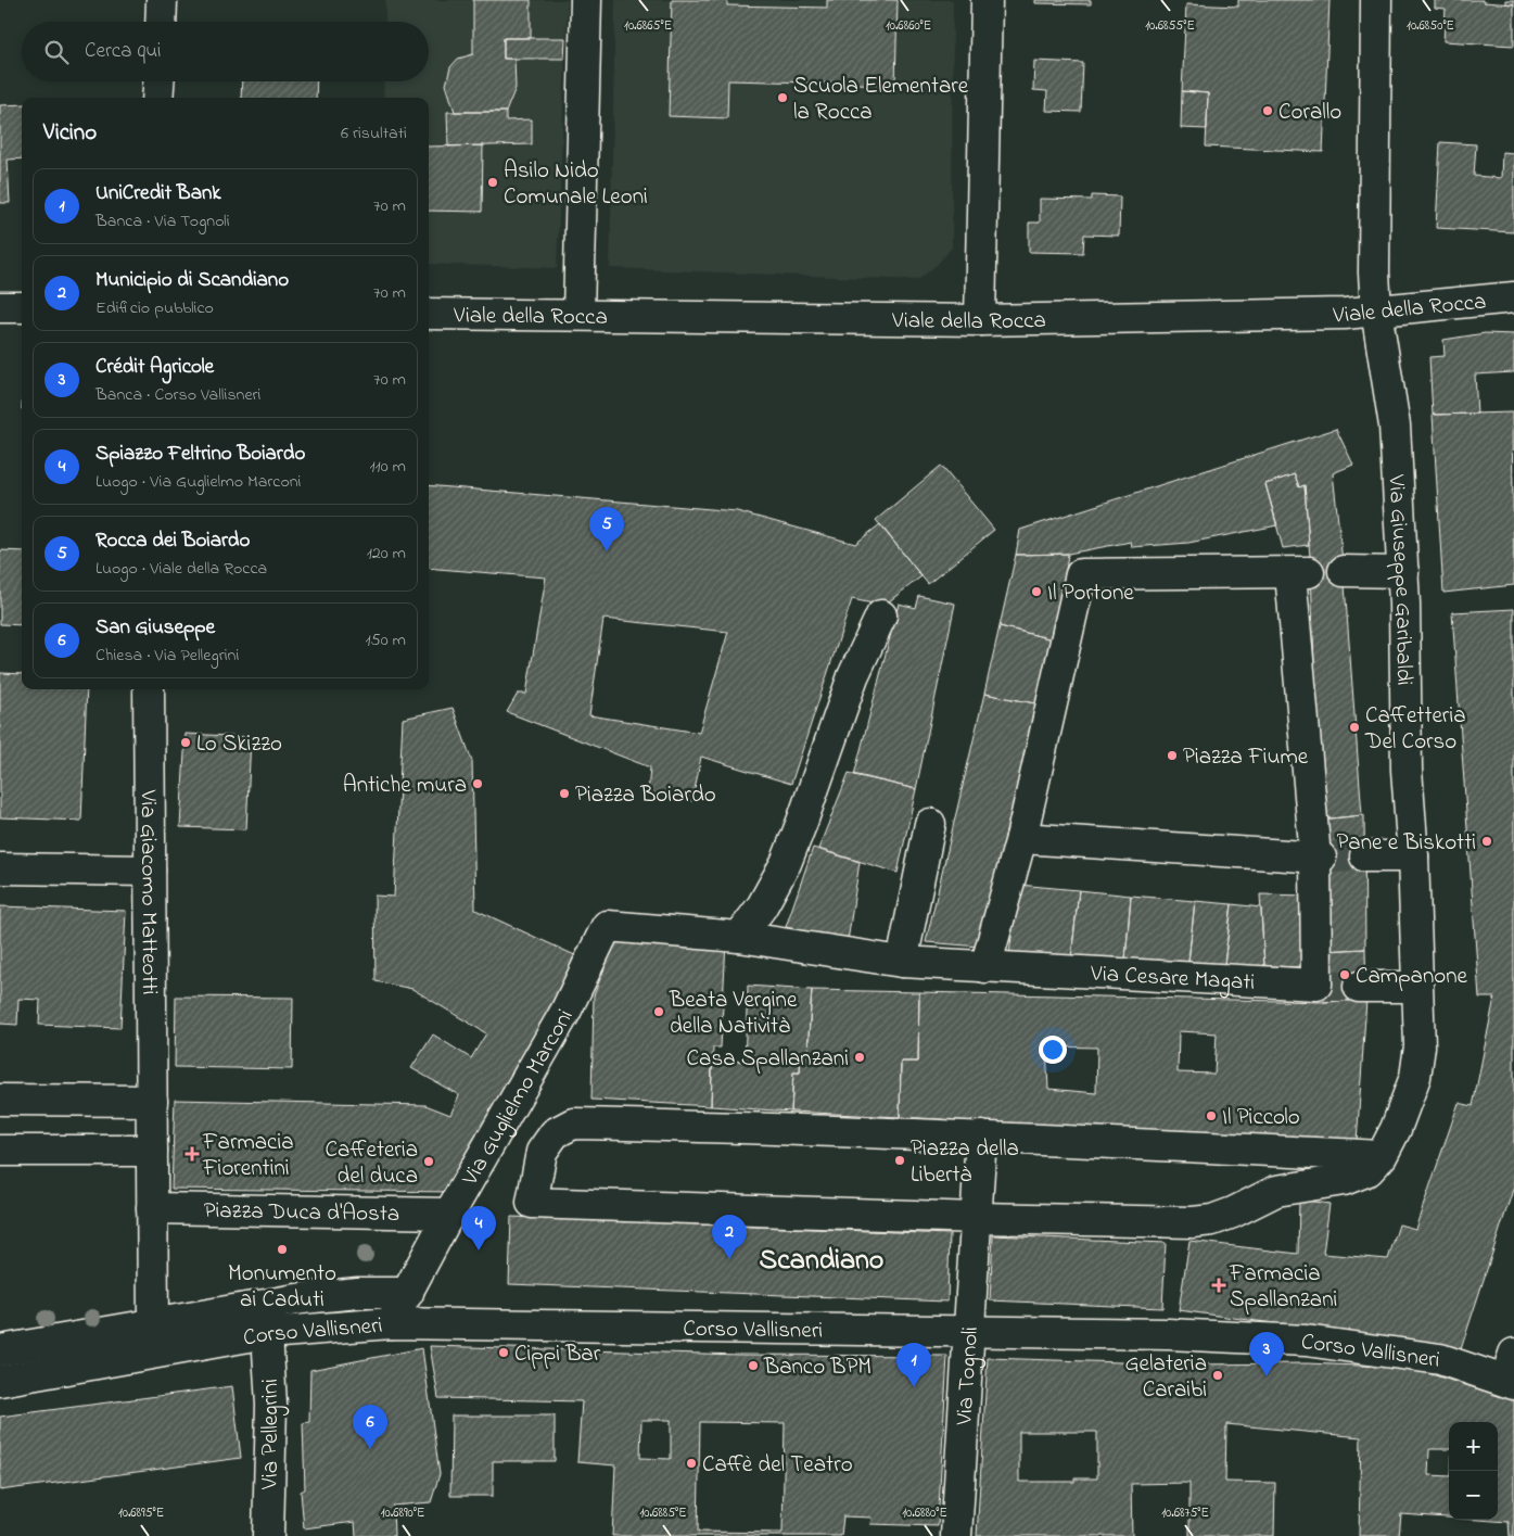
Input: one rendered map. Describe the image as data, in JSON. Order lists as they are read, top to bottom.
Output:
{
  "streets": {
    "street": [
      "Viale della Rocca",
      "Via Giuseppe Garibaldi",
      "Via Giacomo Matteotti",
      "Via Cesare Magati",
      "Via Guglielmo Marconi",
      "Piazza Duca d'Aosta",
      "Corso Vallisneri",
      "Via Tognoli",
      "Via Pellegrini"
    ]
  },
  "crossings": [
    ["Viale della Rocca", "Via Giuseppe Garibaldi"],
    ["Via Giacomo Matteotti", "Piazza Duca d'Aosta"],
    ["Via Cesare Magati", "Via Guglielmo Marconi"],
    ["Via Guglielmo Marconi", "Piazza Duca d'Aosta"],
    ["Via Guglielmo Marconi", "Corso Vallisneri"],
    ["Corso Vallisneri", "Via Tognoli"],
    ["Corso Vallisneri", "Via Pellegrini"]
  ],
  "districts": ["Scandiano"],
  "places": {
    "other": [
      "Scuola Elementare la Rocca",
      "Corallo",
      "Asilo Nido Comunale Leoni",
      "Il Portone",
      "Caffetteria Del Corso",
      "Lo Skizzo",
      "Piazza Fiume",
      "Antiche mura",
      "Piazza Boiardo",
      "Pane e Biskotti",
      "Campanone",
      "Beata Vergine della Natività",
      "Casa Spallanzani",
      "Il Piccolo",
      "Piazza della Libertà",
      "Caffeteria del duca",
      "Monumento ai Caduti",
      "Cippi Bar",
      "Banco BPM",
      "Gelateria Caraibi",
      "Caffè del Teatro"
    ],
    "health": ["Farmacia Fiorentini", "Farmacia Spallanzani"]
  },
  "page": {
    "search": "Cerca qui",
    "heading": ["Vicino", "6 risultati"],
    "list": [
      {
        "mark": "1",
        "name": "UniCredit Bank",
        "note": "Banca · Via Tognoli",
        "value": "70 m"
      },
      {
        "mark": "2",
        "name": "Municipio di Scandiano",
        "note": "Edificio pubblico",
        "value": "70 m"
      },
      {
        "mark": "3",
        "name": "Crédit Agricole",
        "note": "Banca · Corso Vallisneri",
        "value": "70 m"
      },
      {
        "mark": "4",
        "name": "Spiazzo Feltrino Boiardo",
        "note": "Luogo · Via Guglielmo Marconi",
        "value": "110 m"
      },
      {
        "mark": "5",
        "name": "Rocca dei Boiardo",
        "note": "Luogo · Viale della Rocca",
        "value": "120 m"
      },
      {
        "mark": "6",
        "name": "San Giuseppe",
        "note": "Chiesa · Via Pellegrini",
        "value": "150 m"
      }
    ],
    "pins": [
      "5",
      "4",
      "2",
      "3",
      "1",
      "6"
    ],
    "map_buttons": ["+", "−"]
  },
  "coordinates": [
    "10.6850°E",
    "10.6865°E",
    "10.6860°E",
    "10.6855°E",
    "10.6895°E",
    "10.6890°E",
    "10.6885°E",
    "10.6880°E",
    "10.6875°E"
  ]
}
